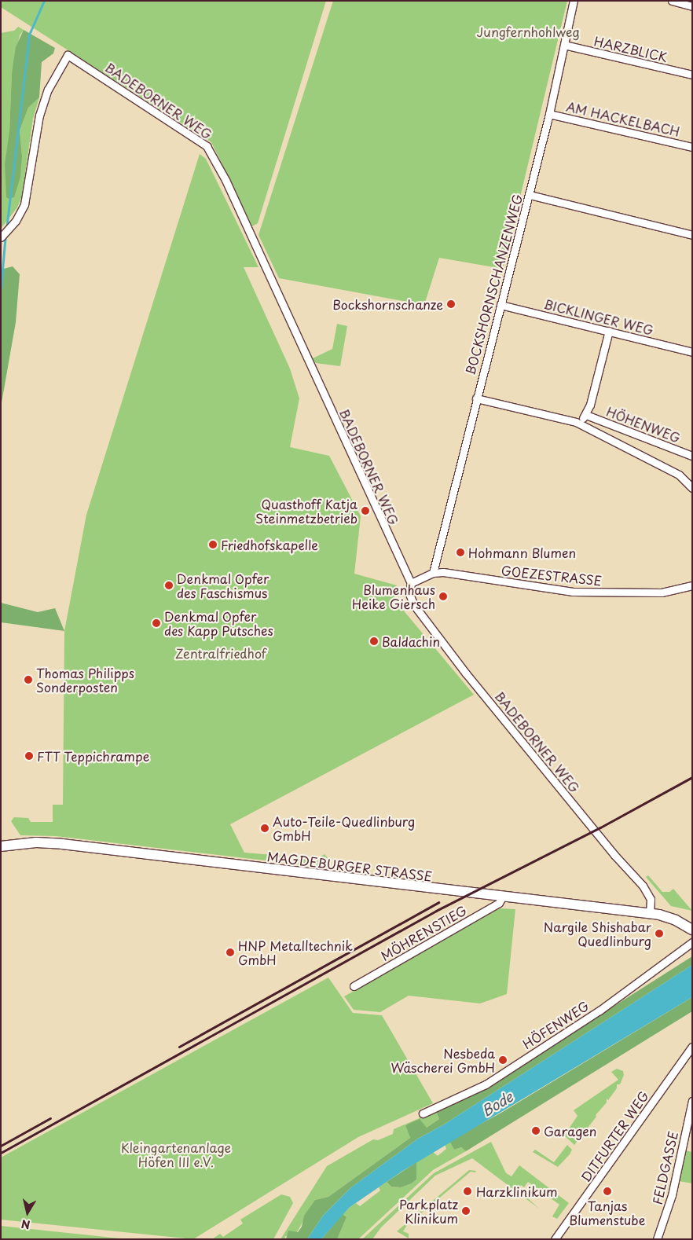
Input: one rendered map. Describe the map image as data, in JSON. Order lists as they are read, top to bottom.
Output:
{
  "streets": {
    "main road": ["MAGDEBURGER STRASSE"],
    "street": [
      "HARZBLICK",
      "BADEBORNER WEG",
      "AM HACKELBACH",
      "BOCKSHORNSCHANZENWEG",
      "BICKLINGER WEG",
      "HÖHENWEG",
      "GOEZESTRASSE",
      "MÖHRENSTIEG",
      "HÖFENWEG",
      "DITFURTER WEG",
      "FELDGASSE"
    ]
  },
  "crossings": [
    ["HARZBLICK", "BOCKSHORNSCHANZENWEG"],
    ["BADEBORNER WEG", "GOEZESTRASSE"],
    ["BADEBORNER WEG", "MAGDEBURGER STRASSE"],
    ["AM HACKELBACH", "BOCKSHORNSCHANZENWEG"],
    ["BOCKSHORNSCHANZENWEG", "BICKLINGER WEG"],
    ["BOCKSHORNSCHANZENWEG", "GOEZESTRASSE"],
    ["MAGDEBURGER STRASSE", "MÖHRENSTIEG"]
  ],
  "water": ["Bode"],
  "parks": ["Jungfernhohlweg", "Zentralfriedhof", "Kleingartenanlage Höfen III e.V."],
  "places": [
    "Bockshornschanze",
    "Quasthoff Katja Steinmetzbetrieb",
    "Friedhofskapelle",
    "Hohmann Blumen",
    "Denkmal Opfer des Faschismus",
    "Blumenhaus Heike Giersch",
    "Denkmal Opfer des Kapp Putsches",
    "Baldachin",
    "Thomas Philipps Sonderposten",
    "FTT Teppichrampe",
    "Auto-Teile-Quedlinburg GmbH",
    "Nargile Shishabar Quedlinburg",
    "HNP Metalltechnik GmbH",
    "Nesbeda Wäscherei GmbH",
    "Garagen",
    "Harzklinikum",
    "Tanjas Blumenstube",
    "Parkplatz Klinikum"
  ],
  "north": "bottom"
}
